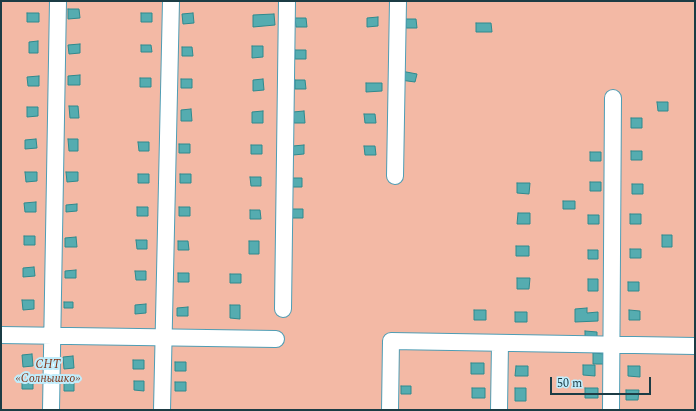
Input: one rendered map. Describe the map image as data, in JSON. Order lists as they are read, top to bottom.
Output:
{
  "parks": ["СНТ «Солнышко»"],
  "scale_bar": "50 m"
}
